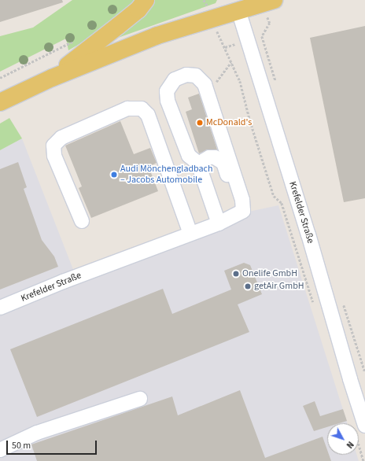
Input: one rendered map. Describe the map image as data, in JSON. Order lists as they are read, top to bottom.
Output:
{
  "streets": {
    "street": ["Krefelder Straße"]
  },
  "places": [
    "McDonald's",
    "Audi Mönchengladbach – Jacobs Automobile",
    "Onelife GmbH",
    "getAir GmbH"
  ],
  "scale_bar": "50 m",
  "north": "bottom right"
}
